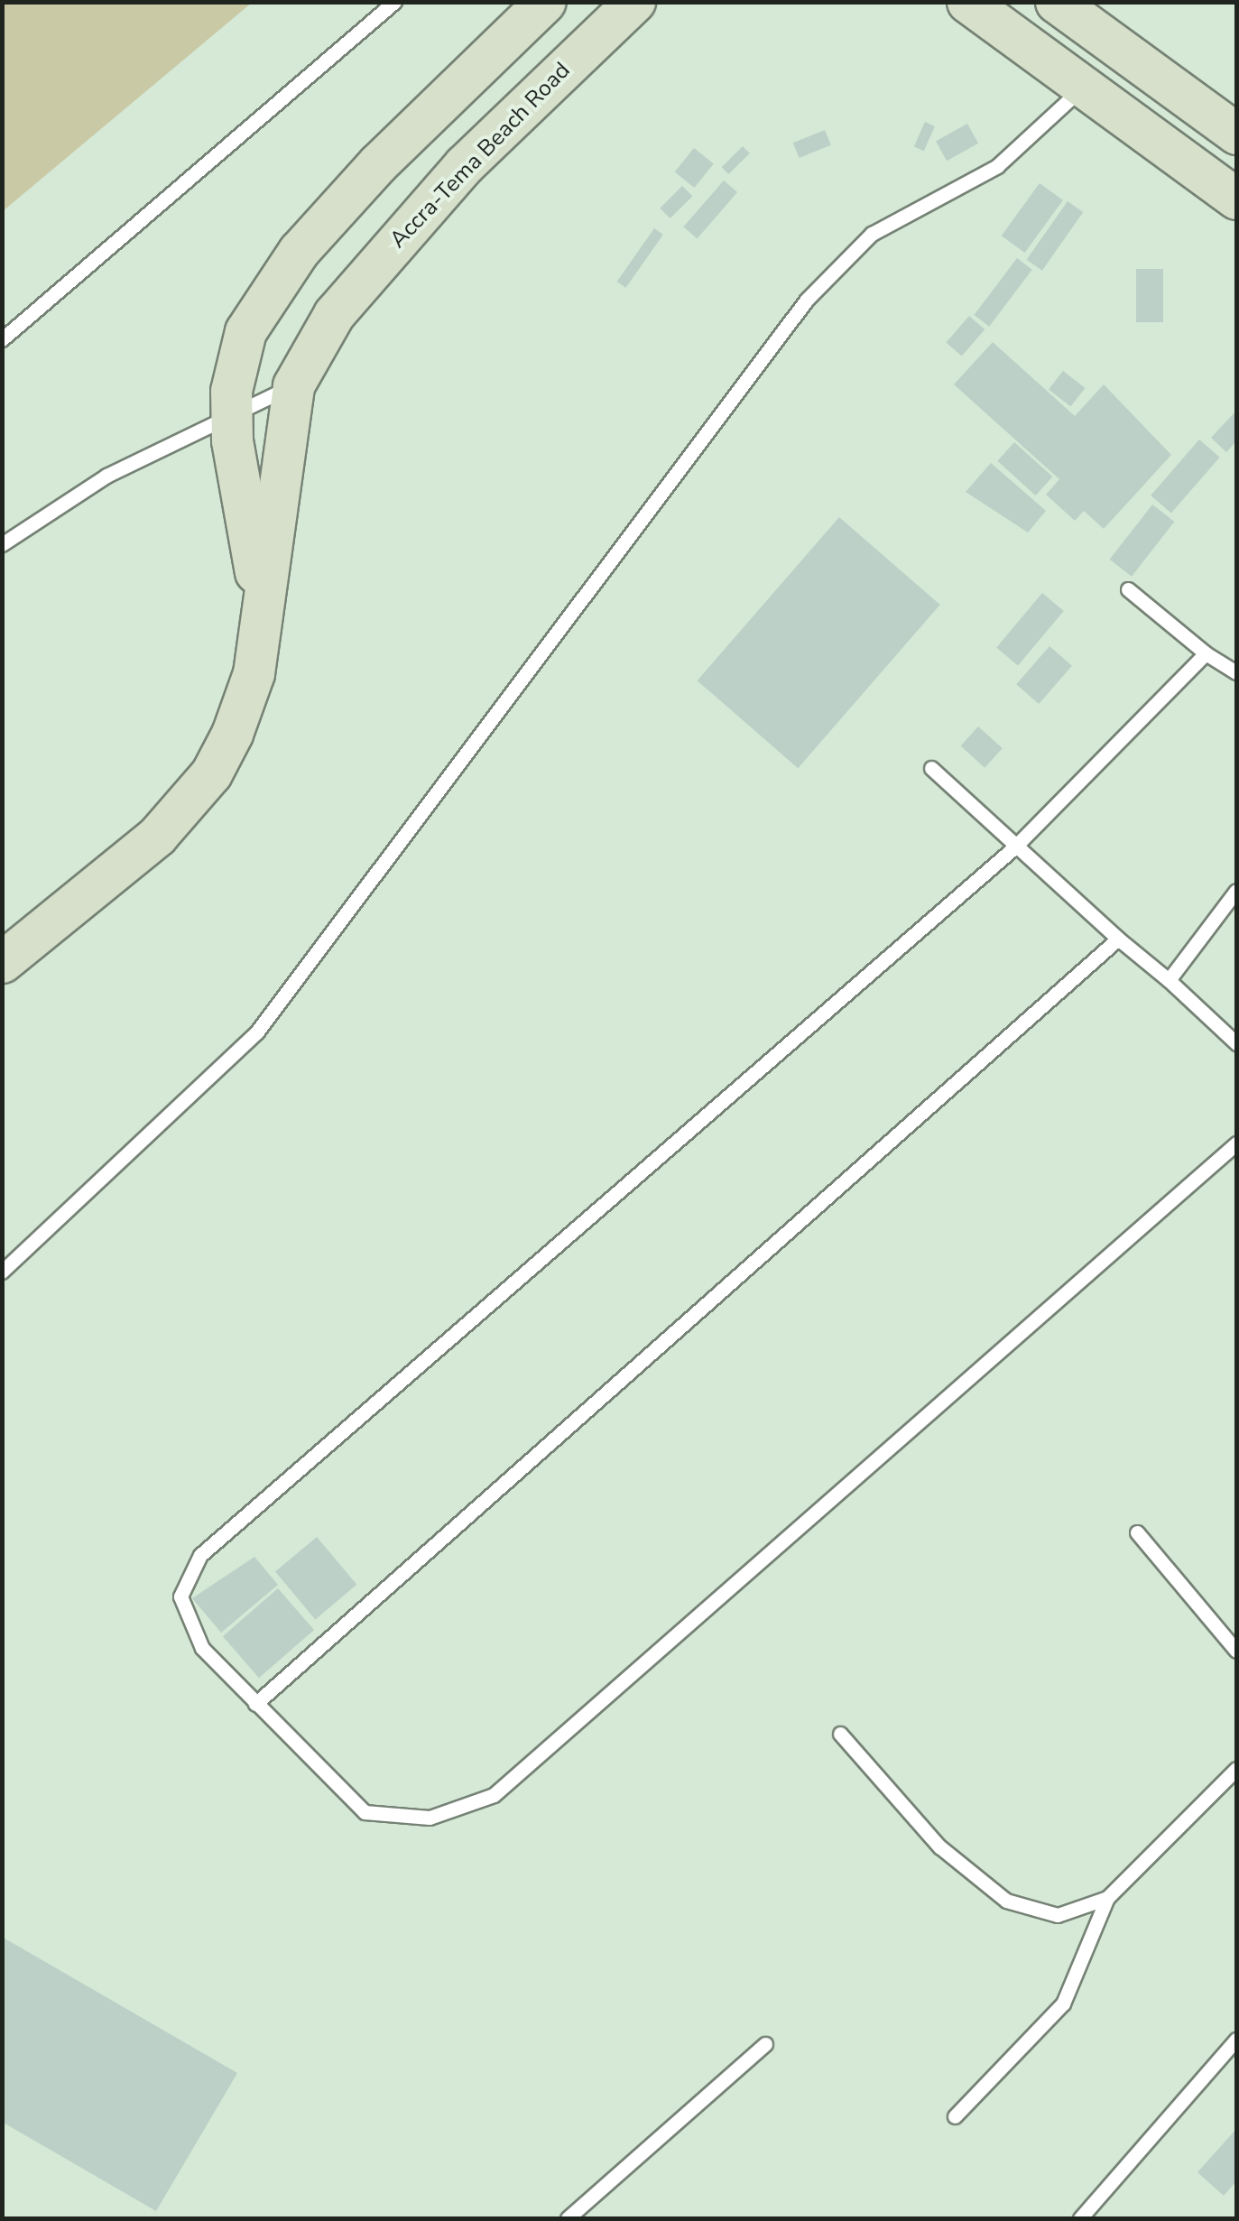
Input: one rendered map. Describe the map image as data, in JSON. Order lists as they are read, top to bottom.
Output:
{
  "streets": {
    "main road": ["Accra-Tema Beach Road"]
  }
}
